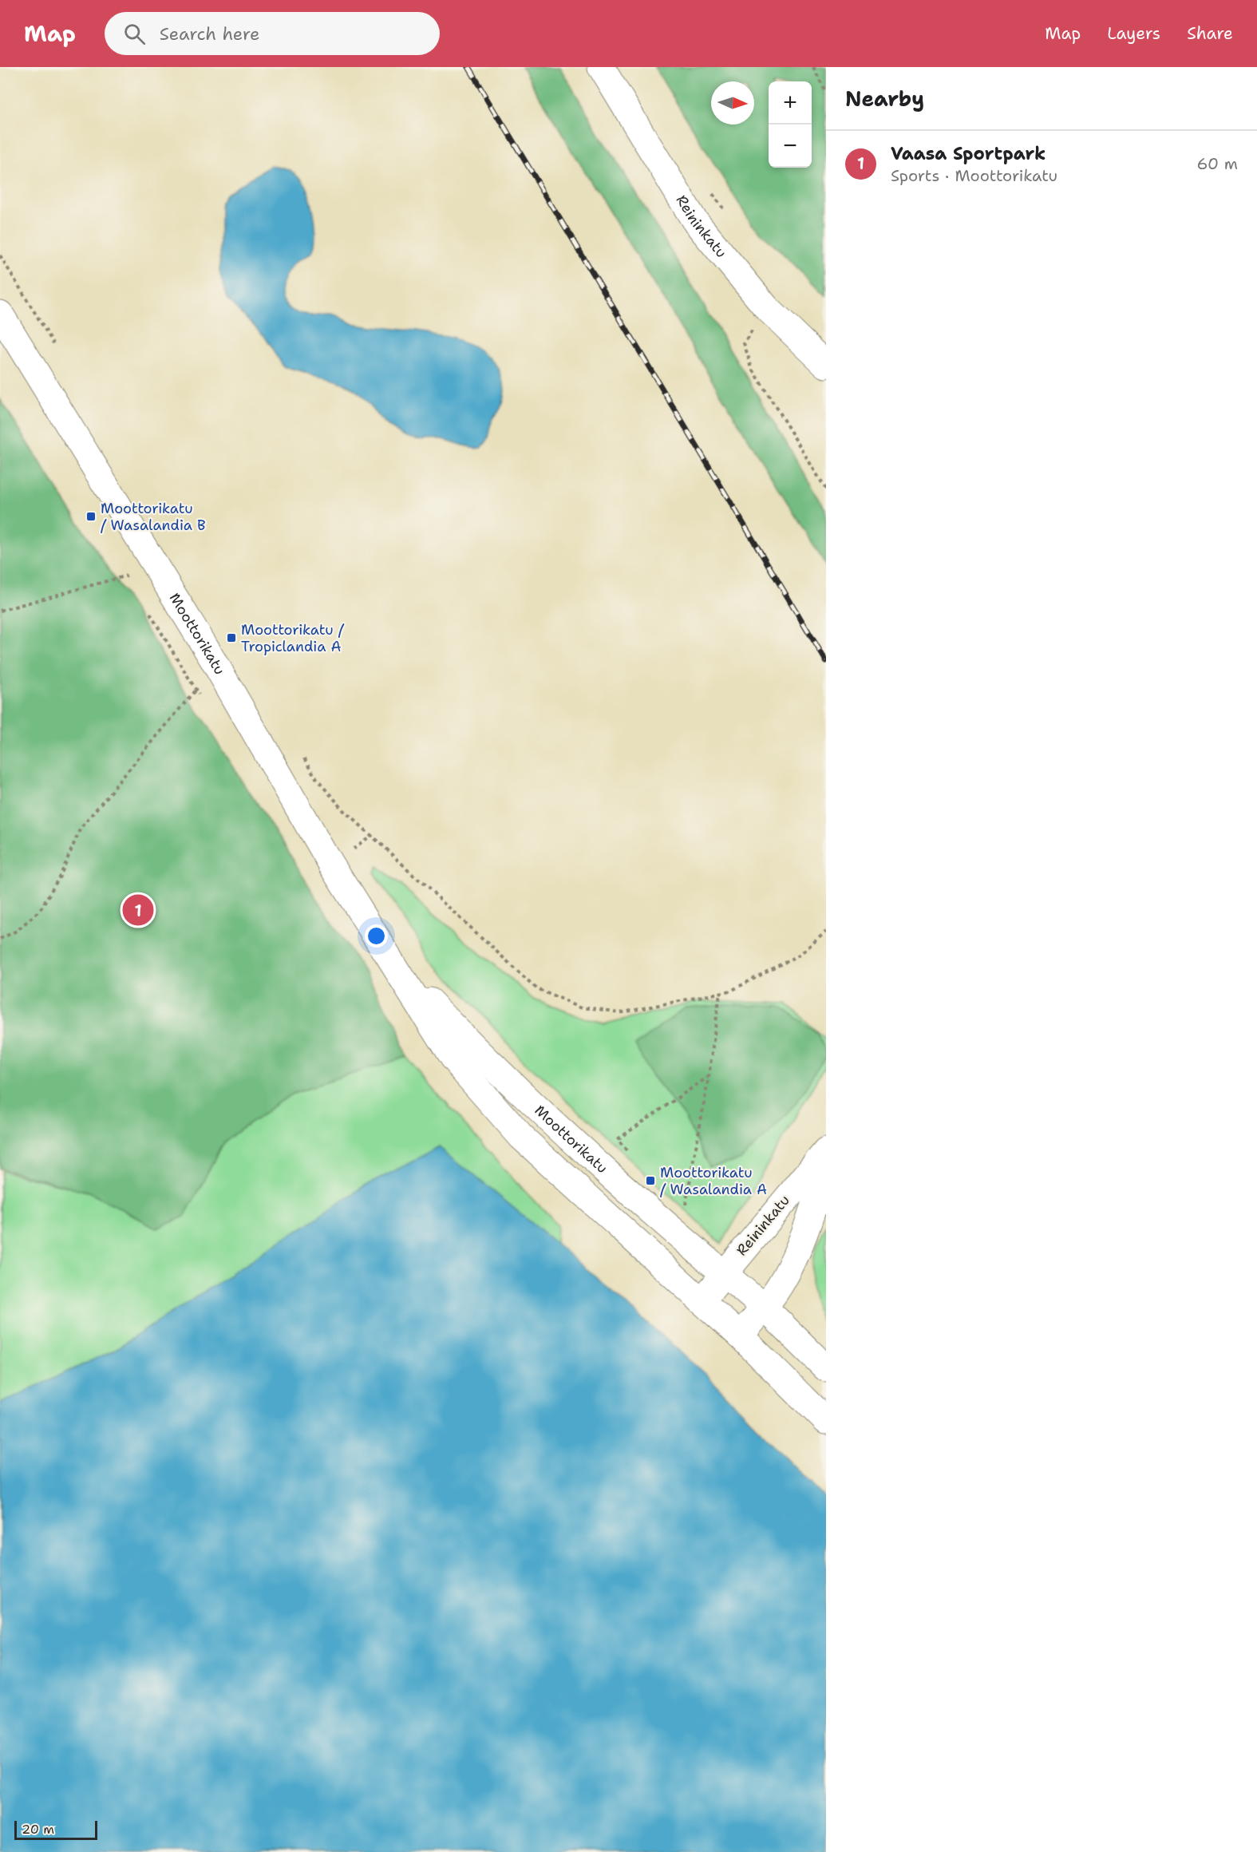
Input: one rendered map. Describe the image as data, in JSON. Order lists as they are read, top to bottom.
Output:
{
  "streets": {
    "main road": ["Reininkatu", "Moottorikatu"]
  },
  "crossings": [
    ["Reininkatu", "Moottorikatu"]
  ],
  "places": {
    "transit": ["Moottorikatu / Wasalandia B", "Moottorikatu / Tropiclandia A", "Moottorikatu / Wasalandia A"]
  },
  "scale_bar": "20 m",
  "north": "right",
  "page": {
    "header": "Map",
    "search": "Search here",
    "nav": ["Map", "Layers", "Share"],
    "heading": "Nearby",
    "map_buttons": ["+", "−"],
    "list": [
      {
        "mark": "1",
        "name": "Vaasa Sportpark",
        "note": "Sports · Moottorikatu",
        "value": "60 m"
      }
    ],
    "pins": "1",
    "scale": "20 m"
  }
}
